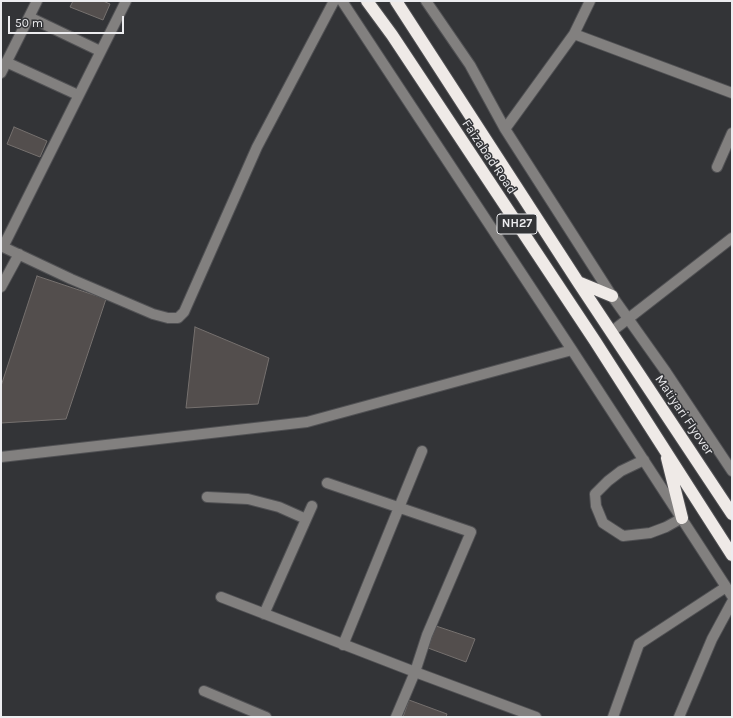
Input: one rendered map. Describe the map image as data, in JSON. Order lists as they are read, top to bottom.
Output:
{
  "streets": {
    "highway": ["Faizabad Road", "NH27", "Matiyari Flyover"]
  },
  "crossings": [
    ["Faizabad Road", "NH27"],
    ["Faizabad Road", "Matiyari Flyover"]
  ],
  "scale_bar": "50 m"
}
